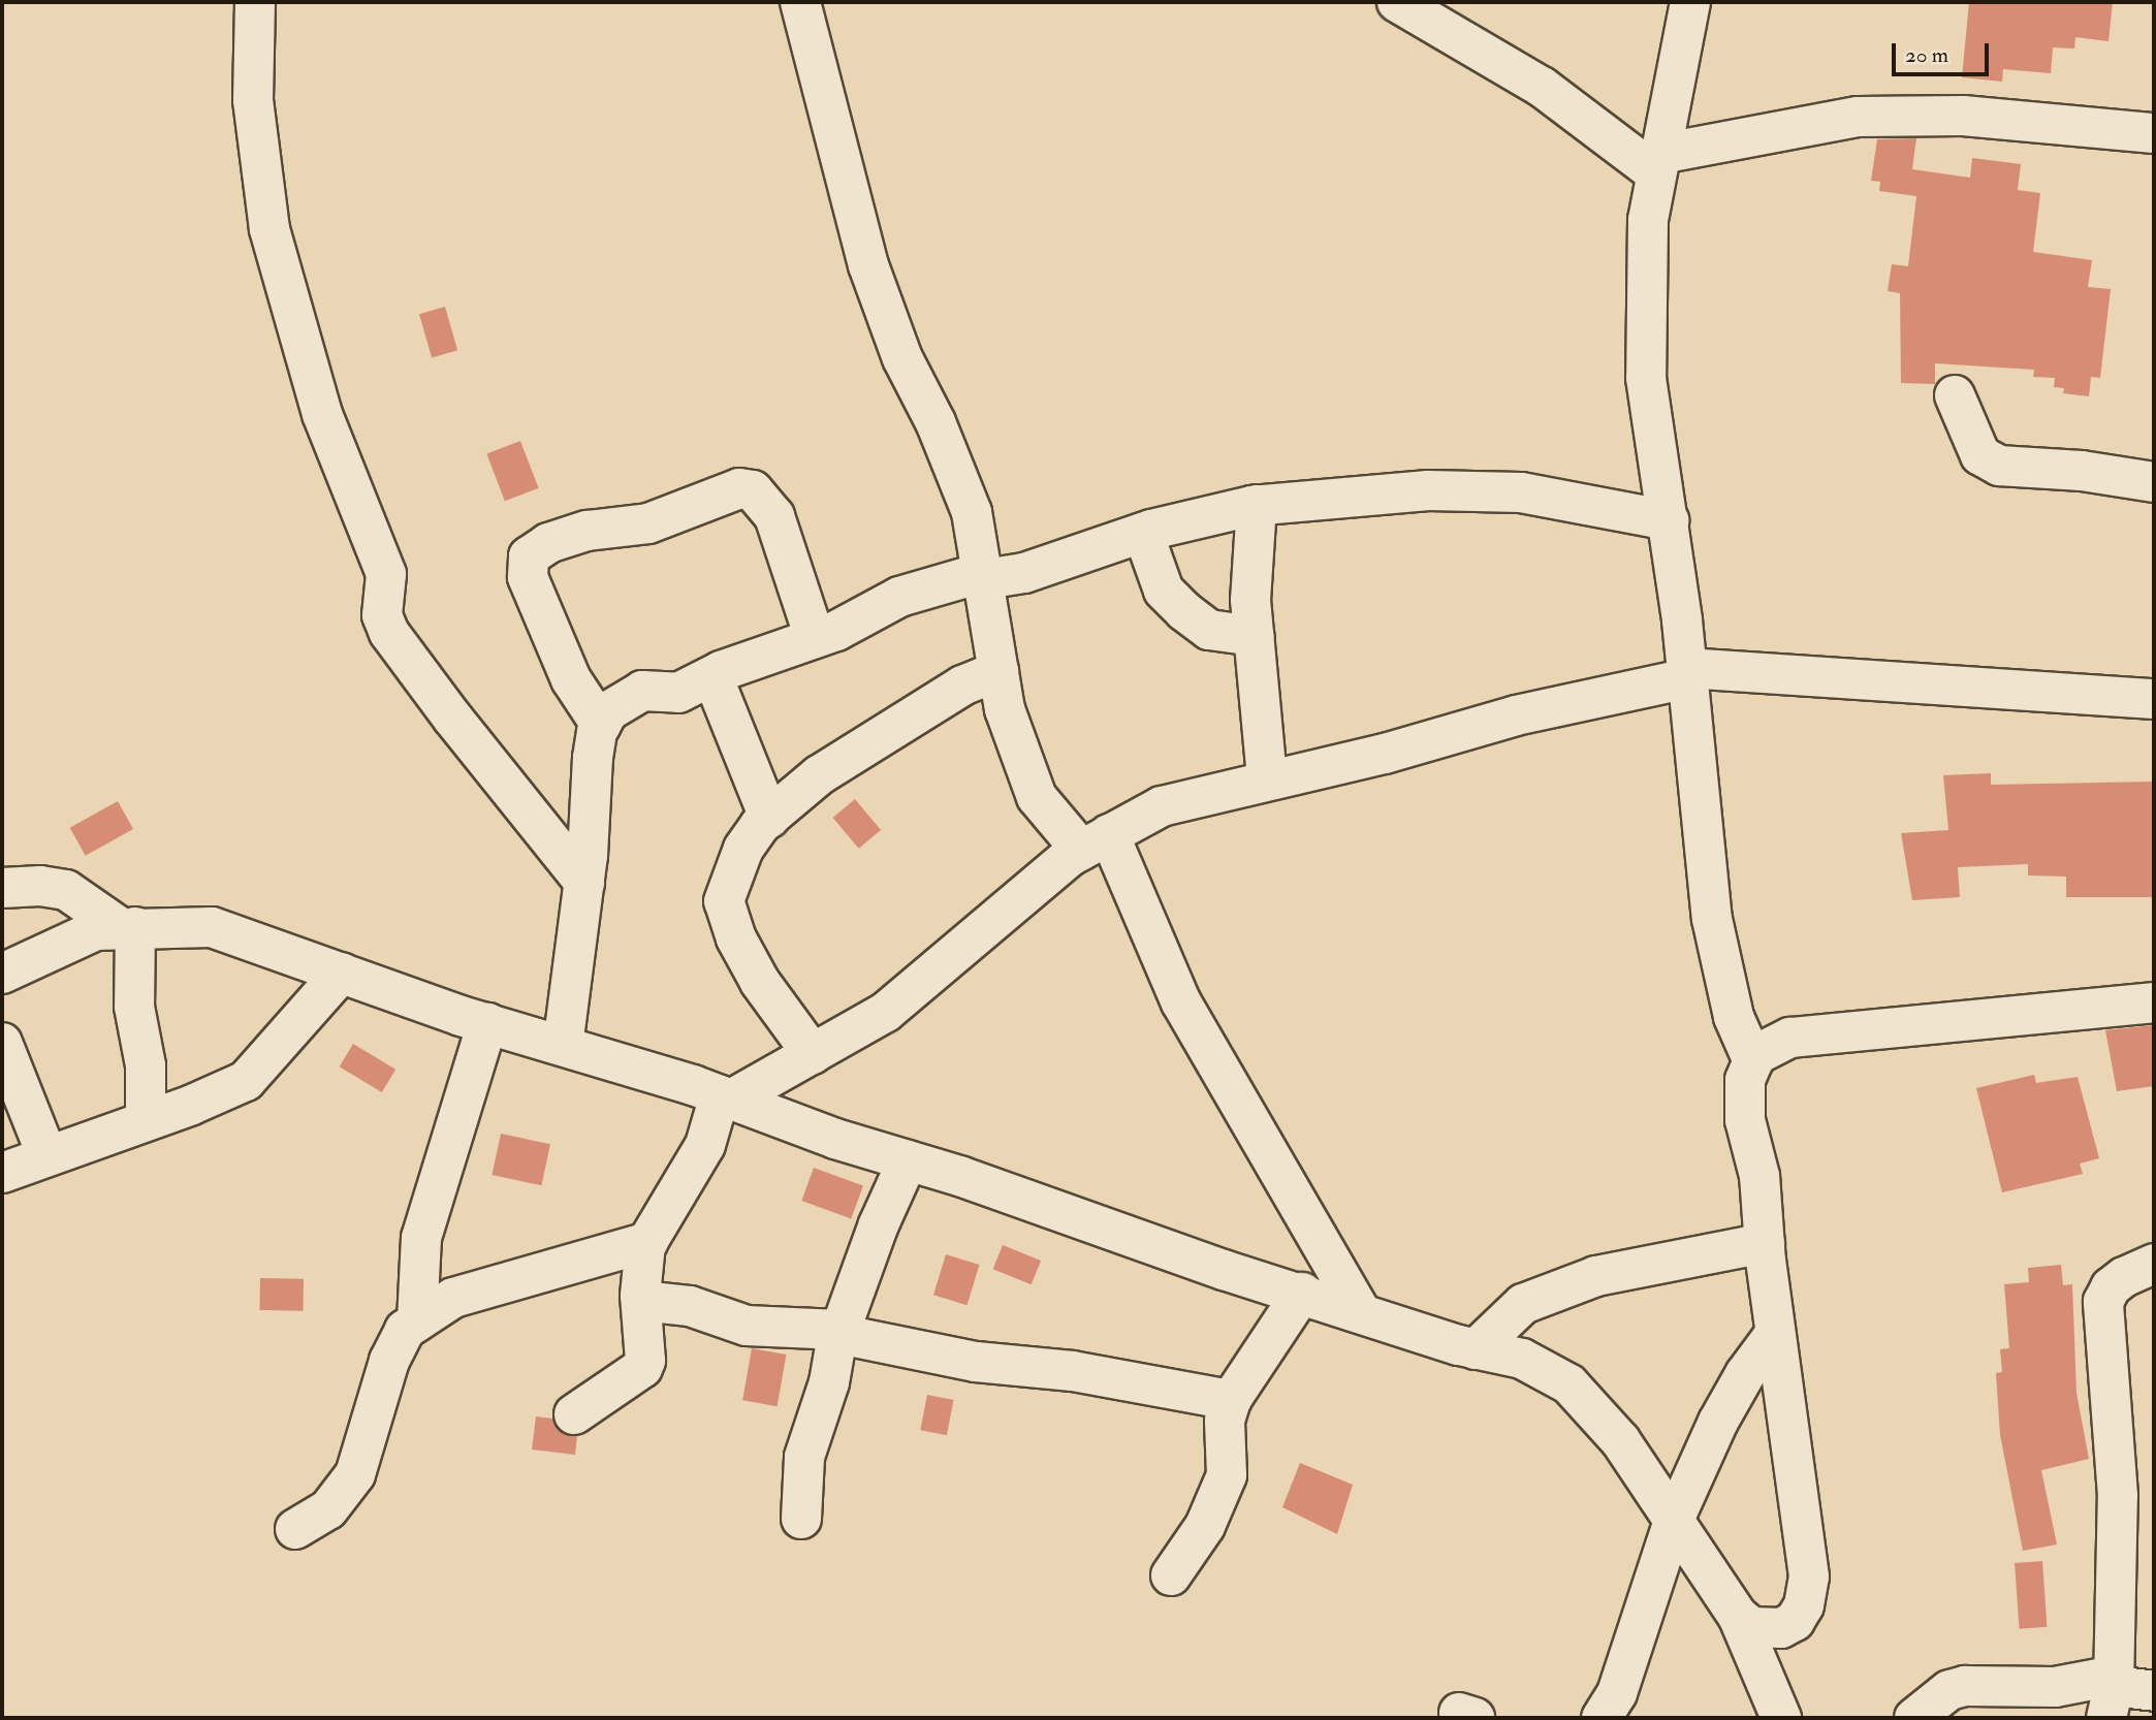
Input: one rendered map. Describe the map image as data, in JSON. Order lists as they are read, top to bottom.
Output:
{
  "scale_bar": "20 m"
}
